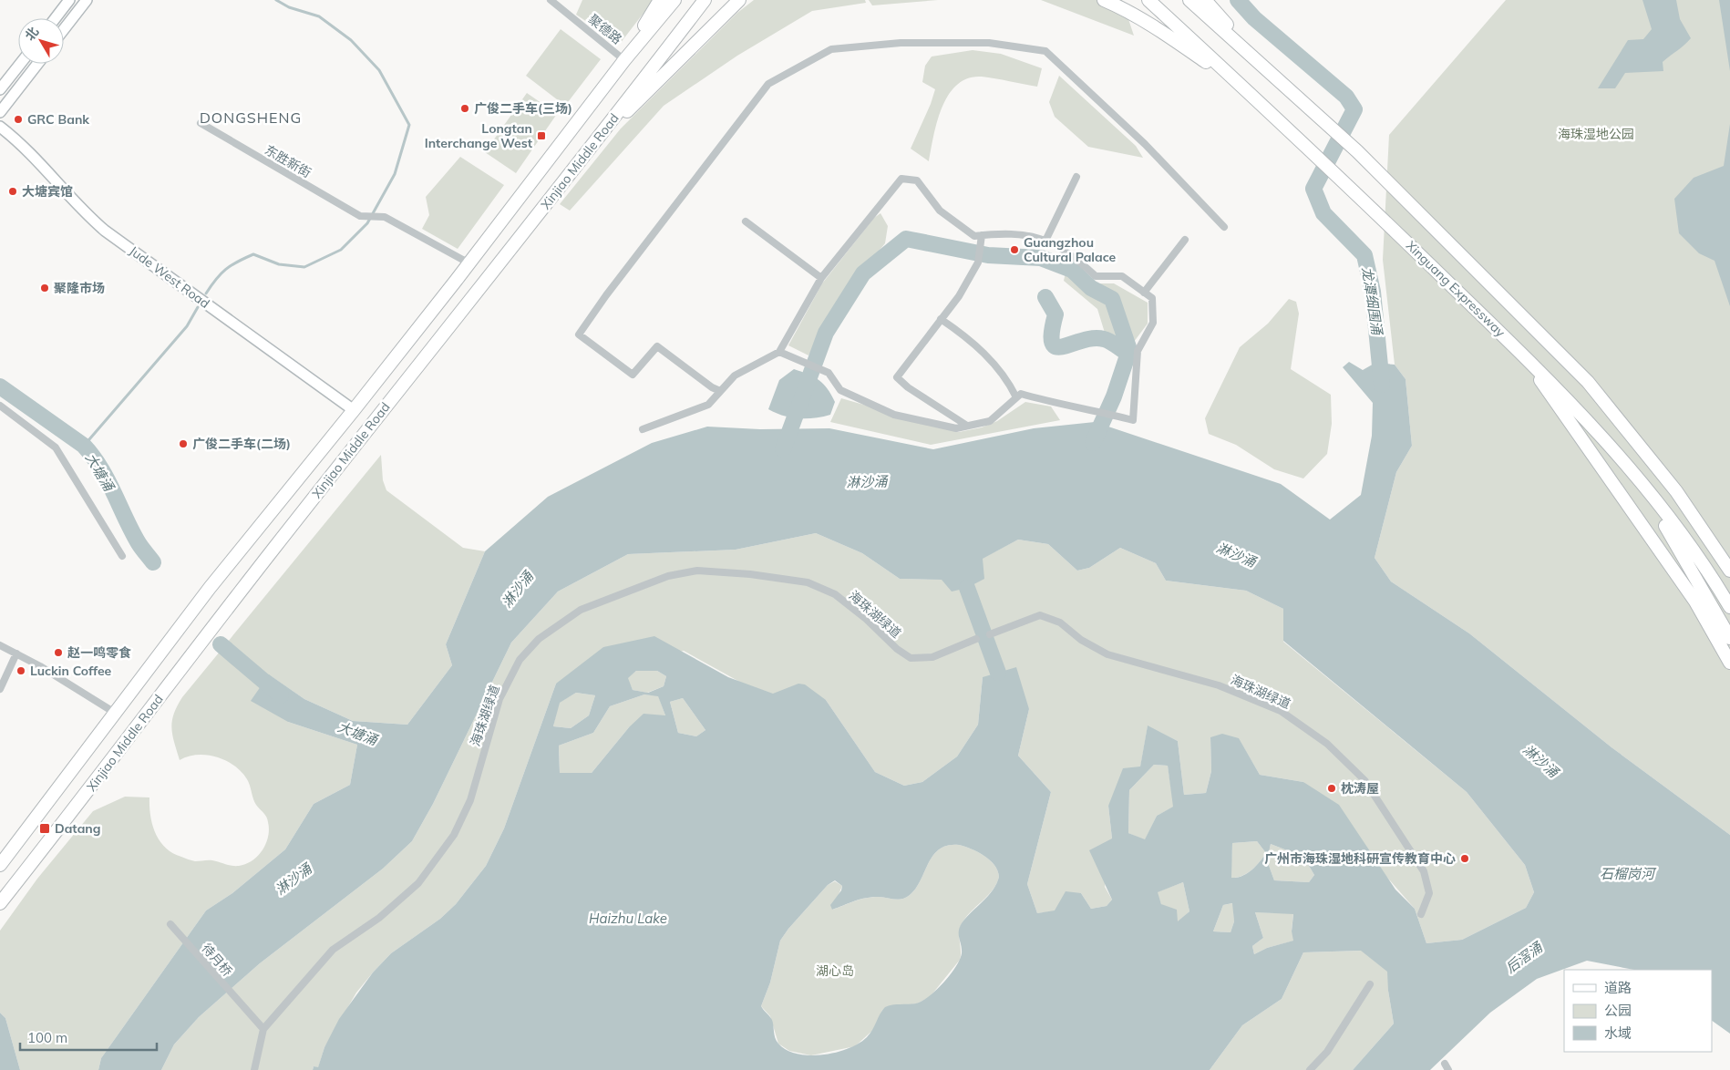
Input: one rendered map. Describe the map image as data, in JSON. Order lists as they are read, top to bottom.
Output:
{
  "streets": {
    "highway": ["Xinjiao Middle Road", "Xinguang Expressway"],
    "street": [
      "聚德路",
      "东胜新街",
      "Jude West Road",
      "海珠湖绿道",
      "待月桥"
    ]
  },
  "crossings": [
    ["聚德路", "Xinjiao Middle Road"],
    ["东胜新街", "Xinjiao Middle Road"],
    ["Xinjiao Middle Road", "Jude West Road"],
    ["海珠湖绿道", "待月桥"]
  ],
  "districts": ["DONGSHENG"],
  "water": [
    "龙潭细围涌",
    "大塘涌",
    "淋沙涌",
    "石榴岗河",
    "Haizhu Lake",
    "后滘涌"
  ],
  "parks": ["海珠湿地公园", "湖心岛"],
  "places": {
    "other": [
      "广俊二手车(三场)",
      "GRC Bank",
      "大塘宾馆",
      "Guangzhou Cultural Palace",
      "聚隆市场",
      "广俊二手车(二场)",
      "赵一鸣零食",
      "Luckin Coffee",
      "枕涛屋",
      "广州市海珠湿地科研宣传教育中心"
    ],
    "transit": ["Longtan Interchange West", "Datang"]
  },
  "legend": ["道路", "公园", "水域"],
  "scale_bar": "100 m",
  "north": "top left"
}
